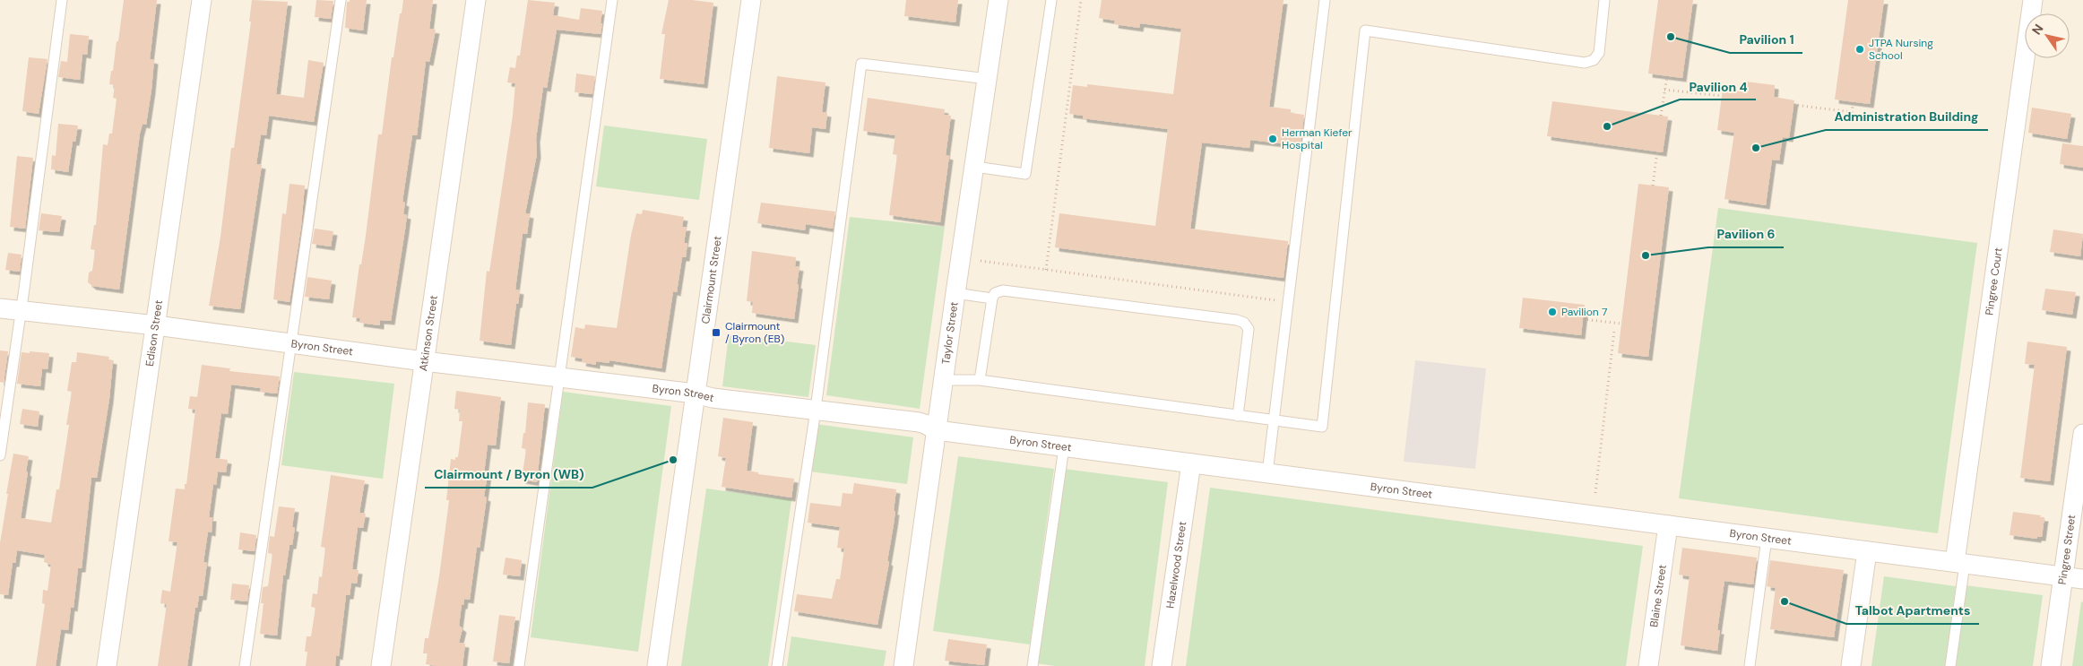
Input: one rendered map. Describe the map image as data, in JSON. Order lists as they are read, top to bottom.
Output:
{
  "streets": {
    "street": [
      "Clairmount Street",
      "Pingree Court",
      "Atkinson Street",
      "Taylor Street",
      "Edison Street",
      "Byron Street",
      "Pingree Street",
      "Hazelwood Street",
      "Blaine Street"
    ]
  },
  "crossings": [
    ["Clairmount Street", "Byron Street"],
    ["Pingree Court", "Byron Street"],
    ["Atkinson Street", "Byron Street"],
    ["Taylor Street", "Byron Street"],
    ["Edison Street", "Byron Street"],
    ["Byron Street", "Pingree Street"],
    ["Byron Street", "Hazelwood Street"],
    ["Byron Street", "Blaine Street"]
  ],
  "places": {
    "other": [
      "Pavilion 1",
      "JTPA Nursing School",
      "Pavilion 4",
      "Herman Kiefer Hospital",
      "Administration Building",
      "Pavilion 6",
      "Pavilion 7",
      "Clairmount / Byron (WB)",
      "Talbot Apartments"
    ],
    "transit": ["Clairmount / Byron (EB)"]
  },
  "north": "top left"
}
